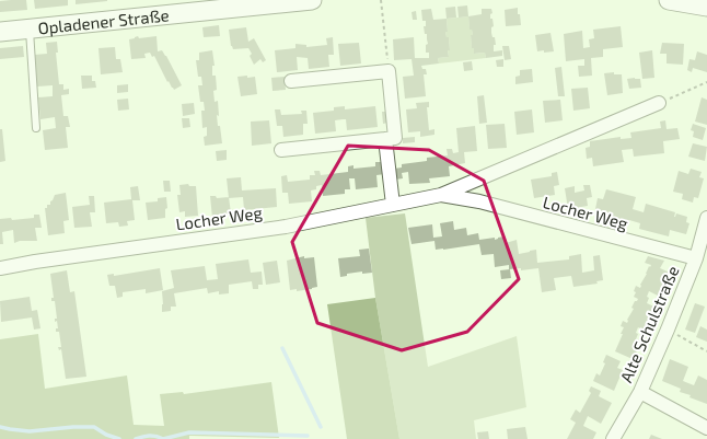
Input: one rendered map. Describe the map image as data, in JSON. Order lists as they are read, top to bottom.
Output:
{
  "streets": {
    "main road": ["Opladener Straße"],
    "street": ["Locher Weg", "Alte Schulstraße"]
  },
  "crossings": [
    ["Locher Weg", "Alte Schulstraße"]
  ]
}
